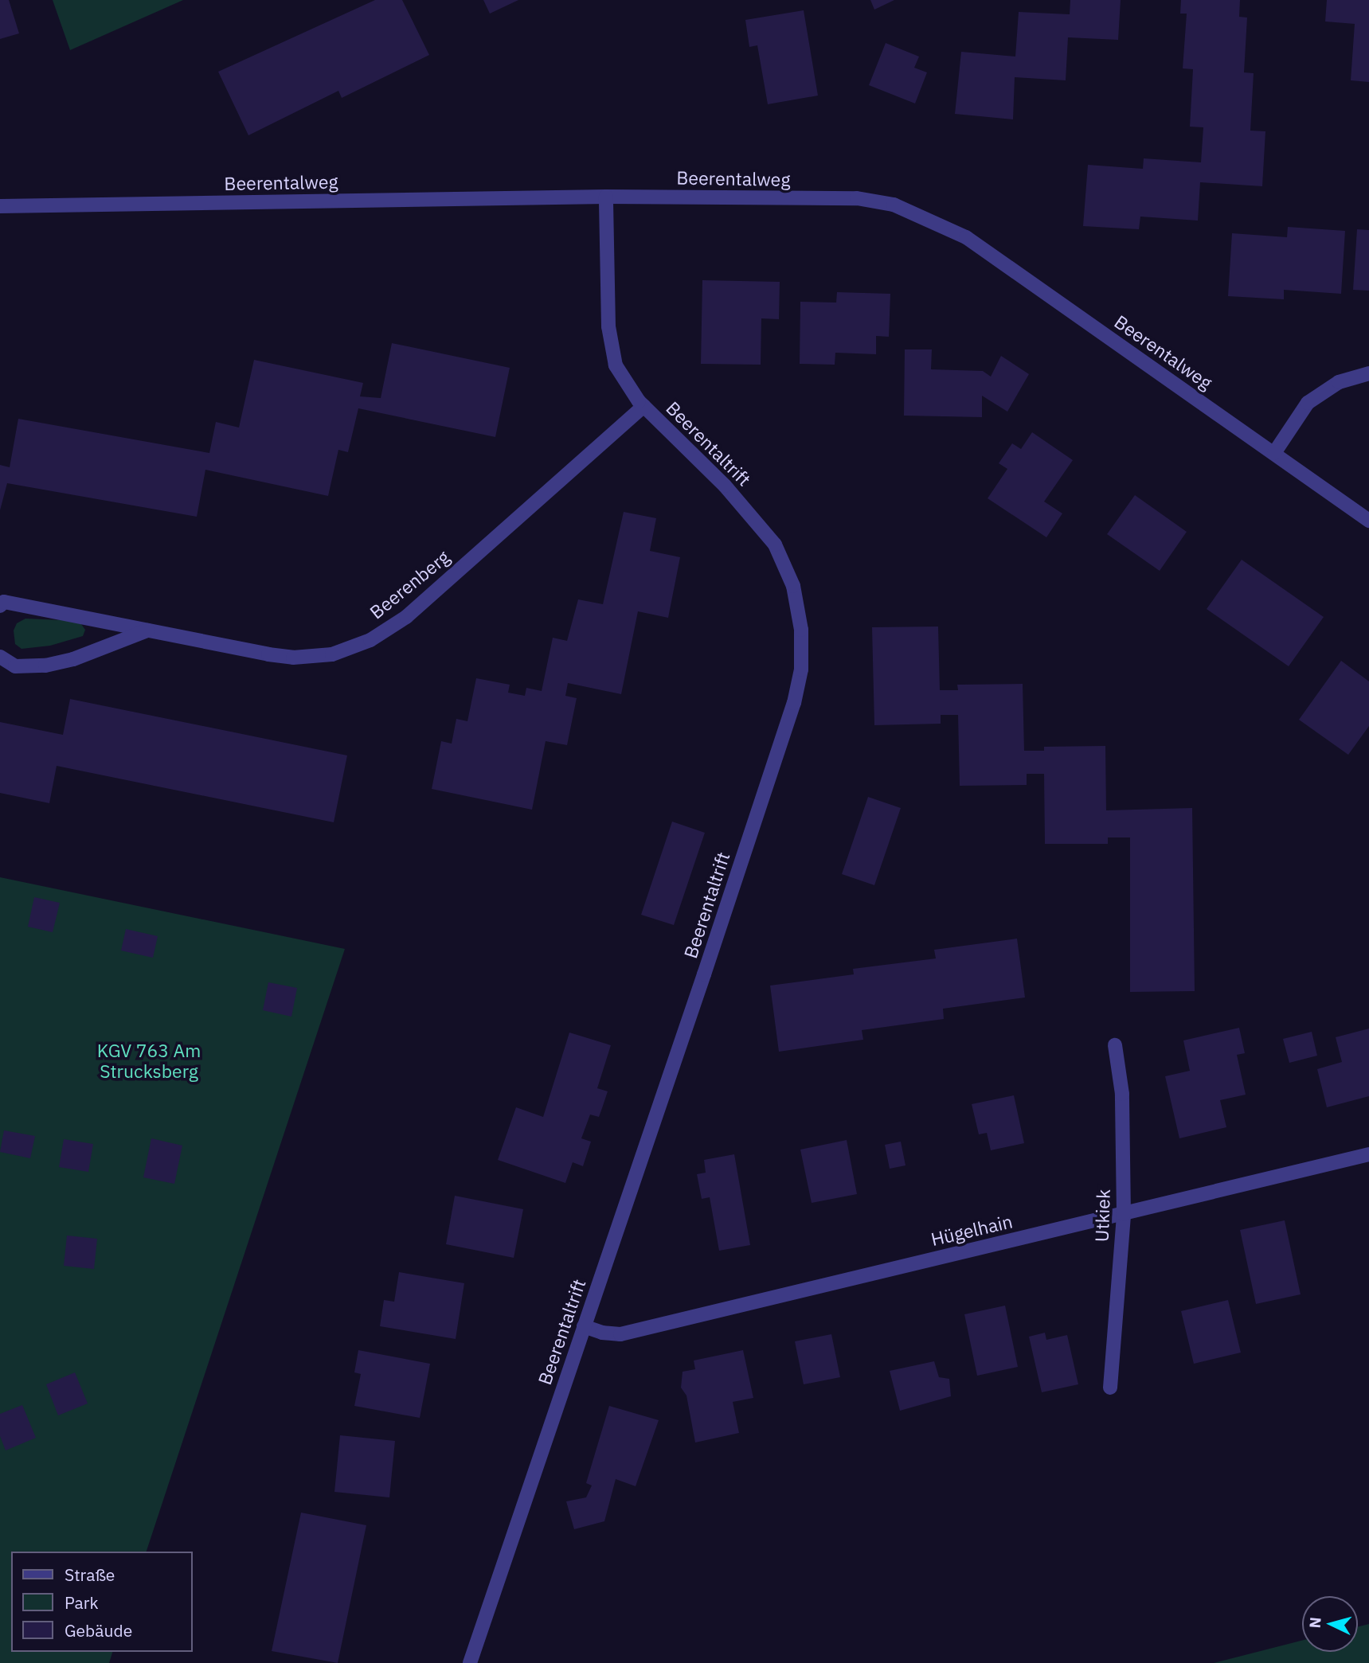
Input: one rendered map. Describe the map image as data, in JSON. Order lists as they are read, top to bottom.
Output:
{
  "streets": {
    "street": [
      "Beerentalweg",
      "Beerentaltrift",
      "Beerenberg",
      "Utkiek",
      "Hügelhain"
    ]
  },
  "crossings": [
    ["Beerentalweg", "Beerentaltrift"],
    ["Beerentaltrift", "Beerenberg"],
    ["Beerentaltrift", "Hügelhain"],
    ["Utkiek", "Hügelhain"]
  ],
  "parks": ["KGV 763 Am Strucksberg"],
  "legend": ["Straße", "Park", "Gebäude"],
  "north": "left"
}
